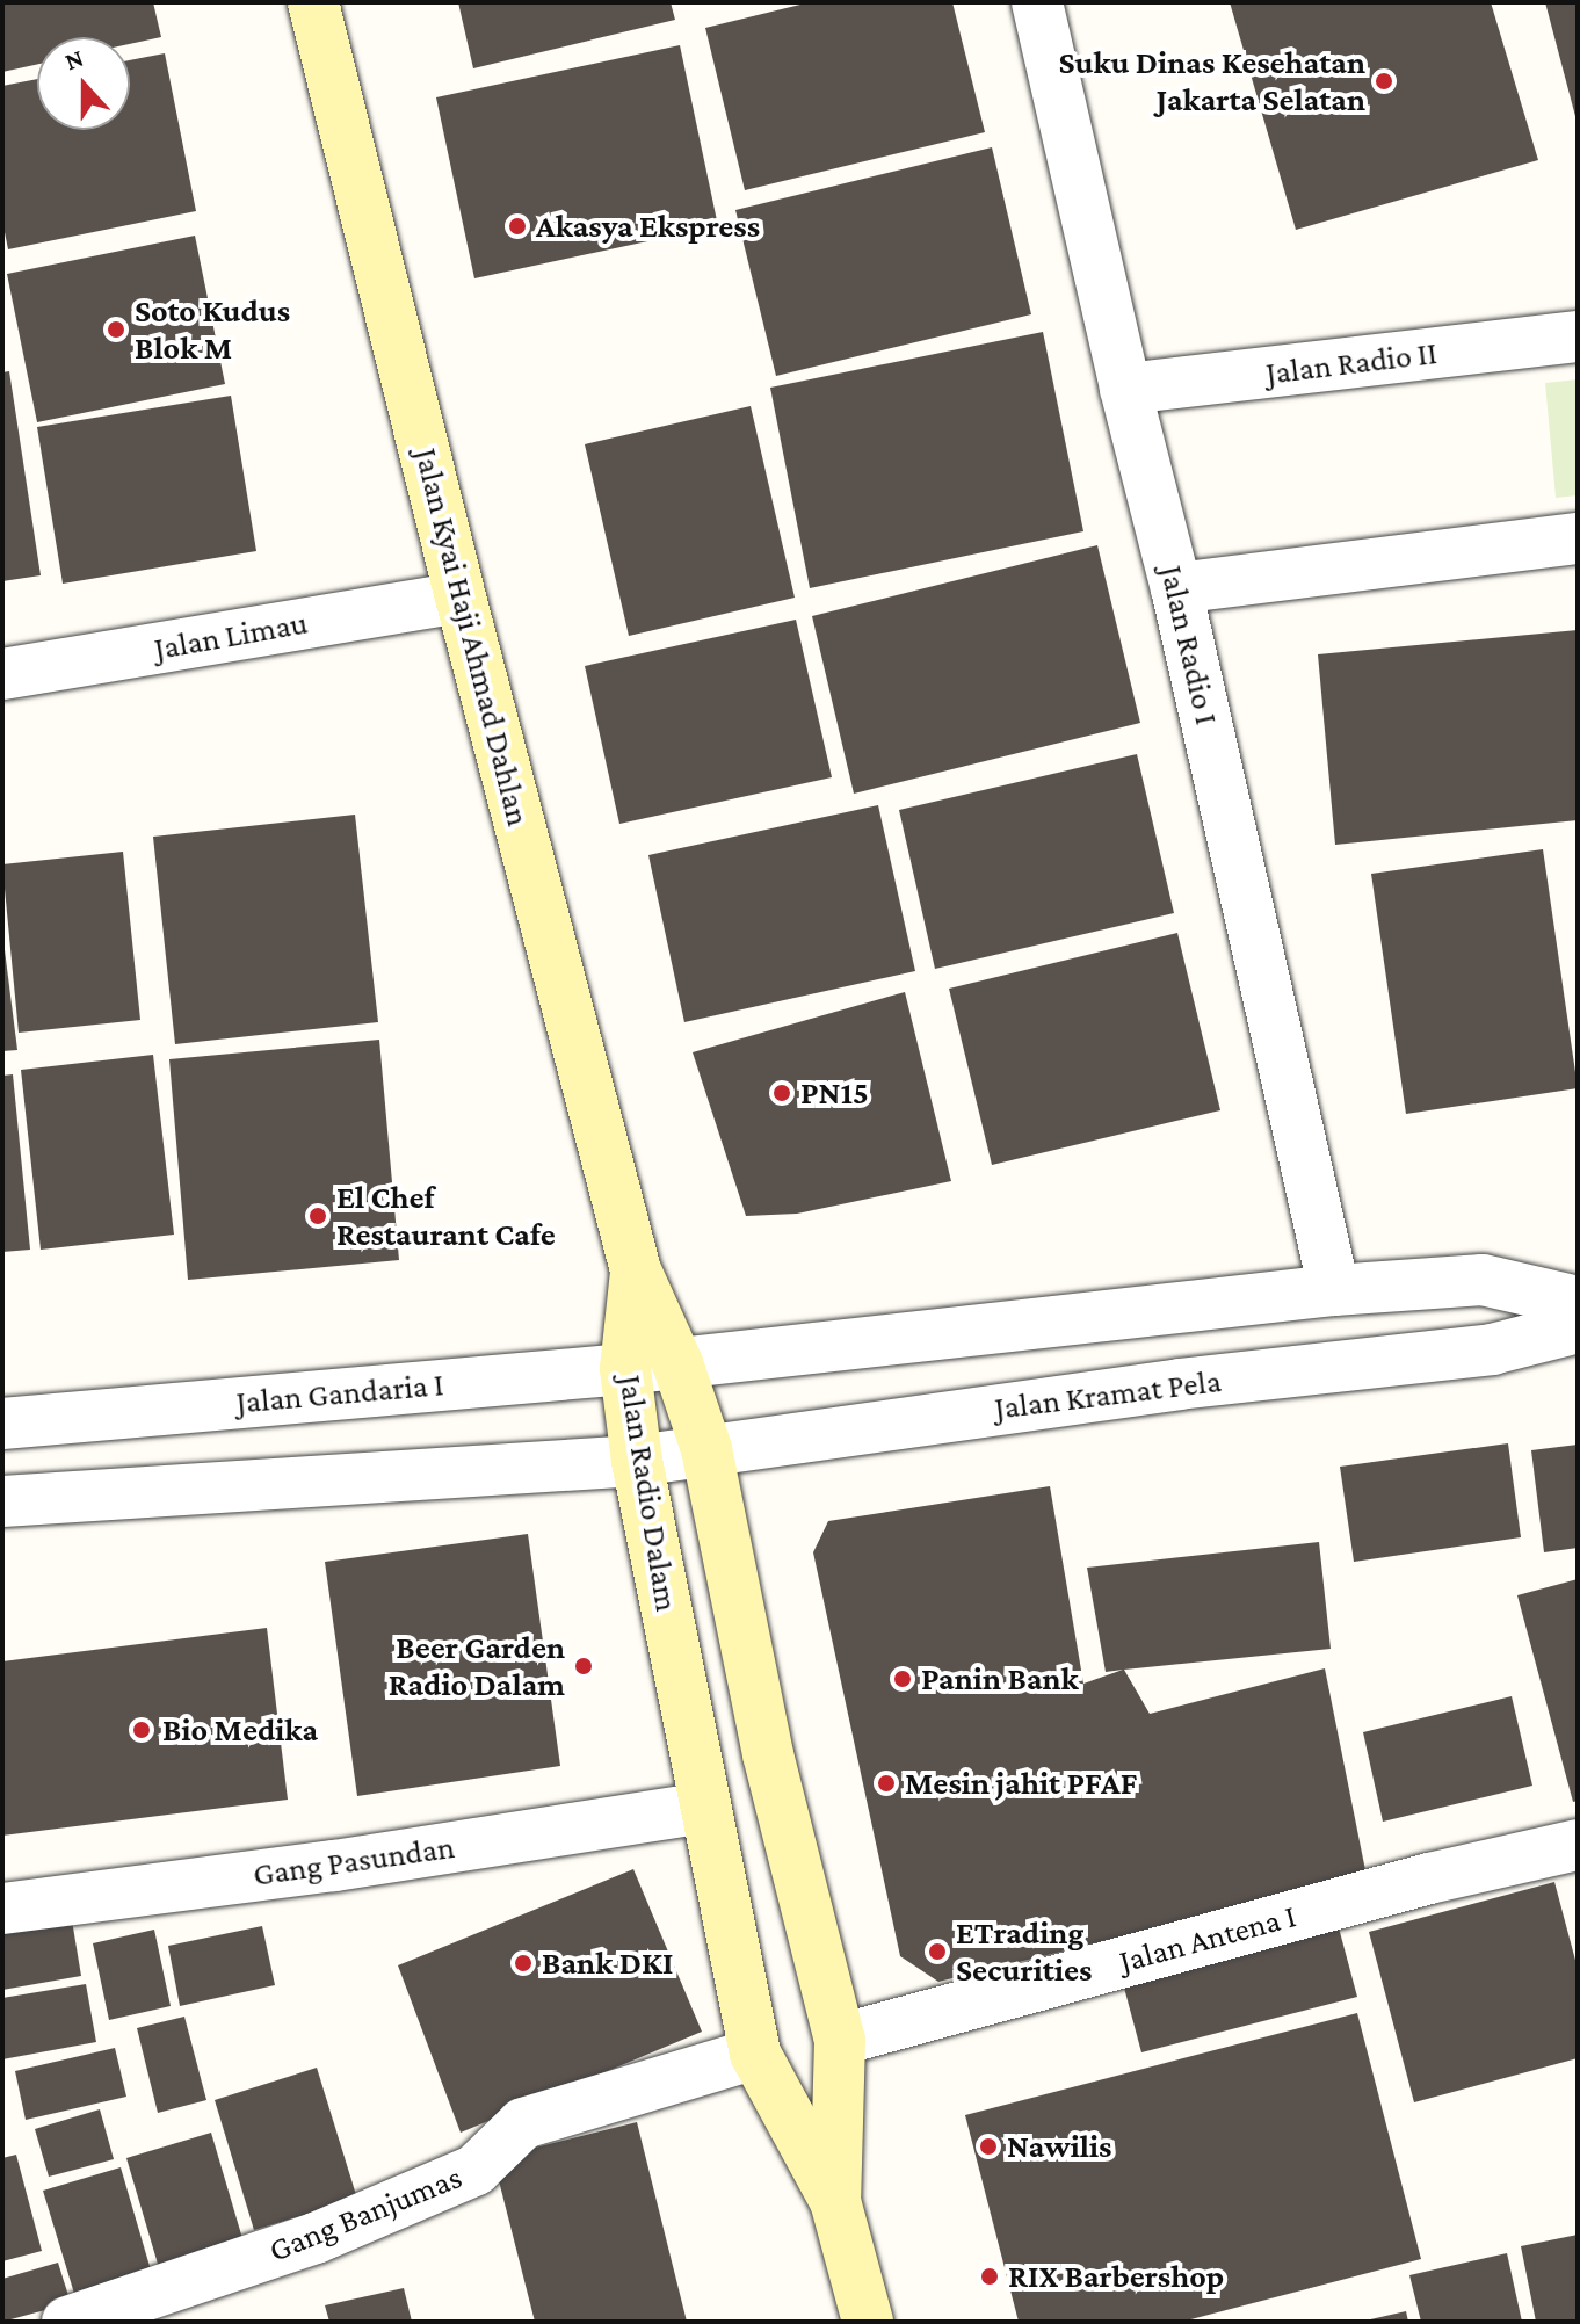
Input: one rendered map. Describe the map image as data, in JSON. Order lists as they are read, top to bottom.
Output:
{
  "streets": {
    "main road": ["Jalan Kyai Haji Ahmad Dahlan", "Jalan Radio Dalam"],
    "street": [
      "Jalan Radio II",
      "Jalan Limau",
      "Jalan Radio I",
      "Jalan Gandaria I",
      "Jalan Kramat Pela",
      "Gang Pasundan",
      "Jalan Antena I",
      "Gang Banjumas"
    ]
  },
  "crossings": [
    ["Jalan Radio II", "Jalan Radio I"],
    ["Jalan Limau", "Jalan Kyai Haji Ahmad Dahlan"],
    ["Jalan Kyai Haji Ahmad Dahlan", "Jalan Radio Dalam"],
    ["Jalan Gandaria I", "Jalan Radio Dalam"],
    ["Jalan Kramat Pela", "Jalan Radio Dalam"],
    ["Jalan Radio Dalam", "Gang Pasundan"],
    ["Jalan Radio Dalam", "Jalan Antena I"],
    ["Jalan Radio Dalam", "Gang Banjumas"]
  ],
  "places": [
    "Suku Dinas Kesehatan Jakarta Selatan",
    "Akasya Ekspress",
    "Soto Kudus Blok M",
    "PN15",
    "El Chef Restaurant Cafe",
    "Beer Garden Radio Dalam",
    "Panin Bank",
    "Bio Medika",
    "Mesin jahit PFAF",
    "ETrading Securities",
    "Bank DKI",
    "Nawilis",
    "RIX Barbershop"
  ],
  "north": "top"
}
